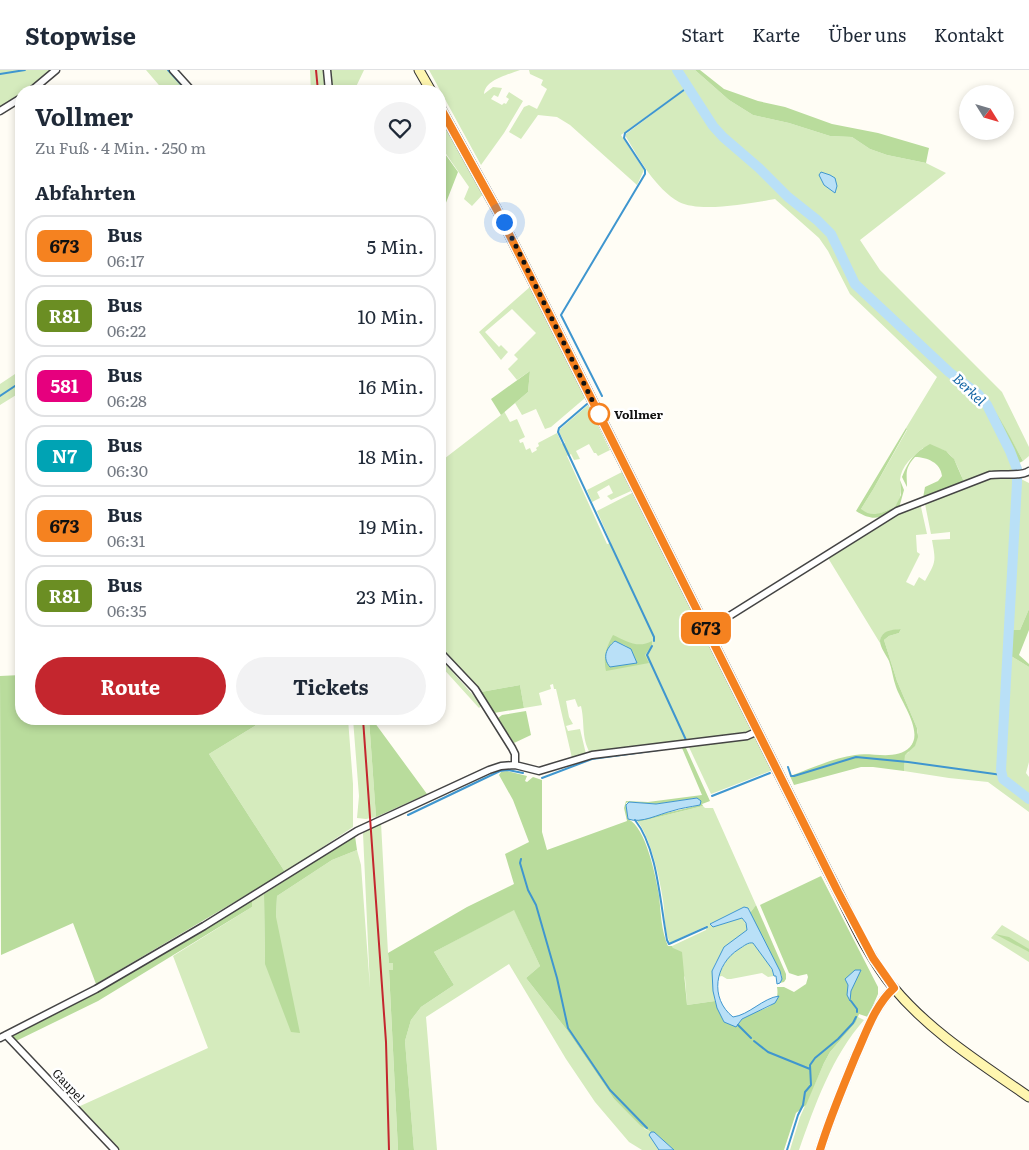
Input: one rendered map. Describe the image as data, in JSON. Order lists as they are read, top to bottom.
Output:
{
  "streets": {
    "street": ["Gaupel"]
  },
  "water": ["Berkel"],
  "places": ["Vollmer"],
  "lines": ["bus line 673"],
  "north": "bottom right",
  "page": {
    "header": "Stopwise",
    "nav": [
      "Start",
      "Karte",
      "Über uns",
      "Kontakt"
    ],
    "on_map": "673",
    "heading": [
      ["Vollmer", "Zu Fuß · 4 Min. · 250 m"],
      "Abfahrten"
    ],
    "list": [
      {
        "mark": "673",
        "name": "Bus",
        "note": "06:17",
        "value": "5 Min."
      },
      {
        "mark": "R81",
        "name": "Bus",
        "note": "06:22",
        "value": "10 Min."
      },
      {
        "mark": "581",
        "name": "Bus",
        "note": "06:28",
        "value": "16 Min."
      },
      {
        "mark": "N7",
        "name": "Bus",
        "note": "06:30",
        "value": "18 Min."
      },
      {
        "mark": "673",
        "name": "Bus",
        "note": "06:31",
        "value": "19 Min."
      },
      {
        "mark": "R81",
        "name": "Bus",
        "note": "06:35",
        "value": "23 Min."
      }
    ],
    "buttons": ["Route", "Tickets"]
  }
}
